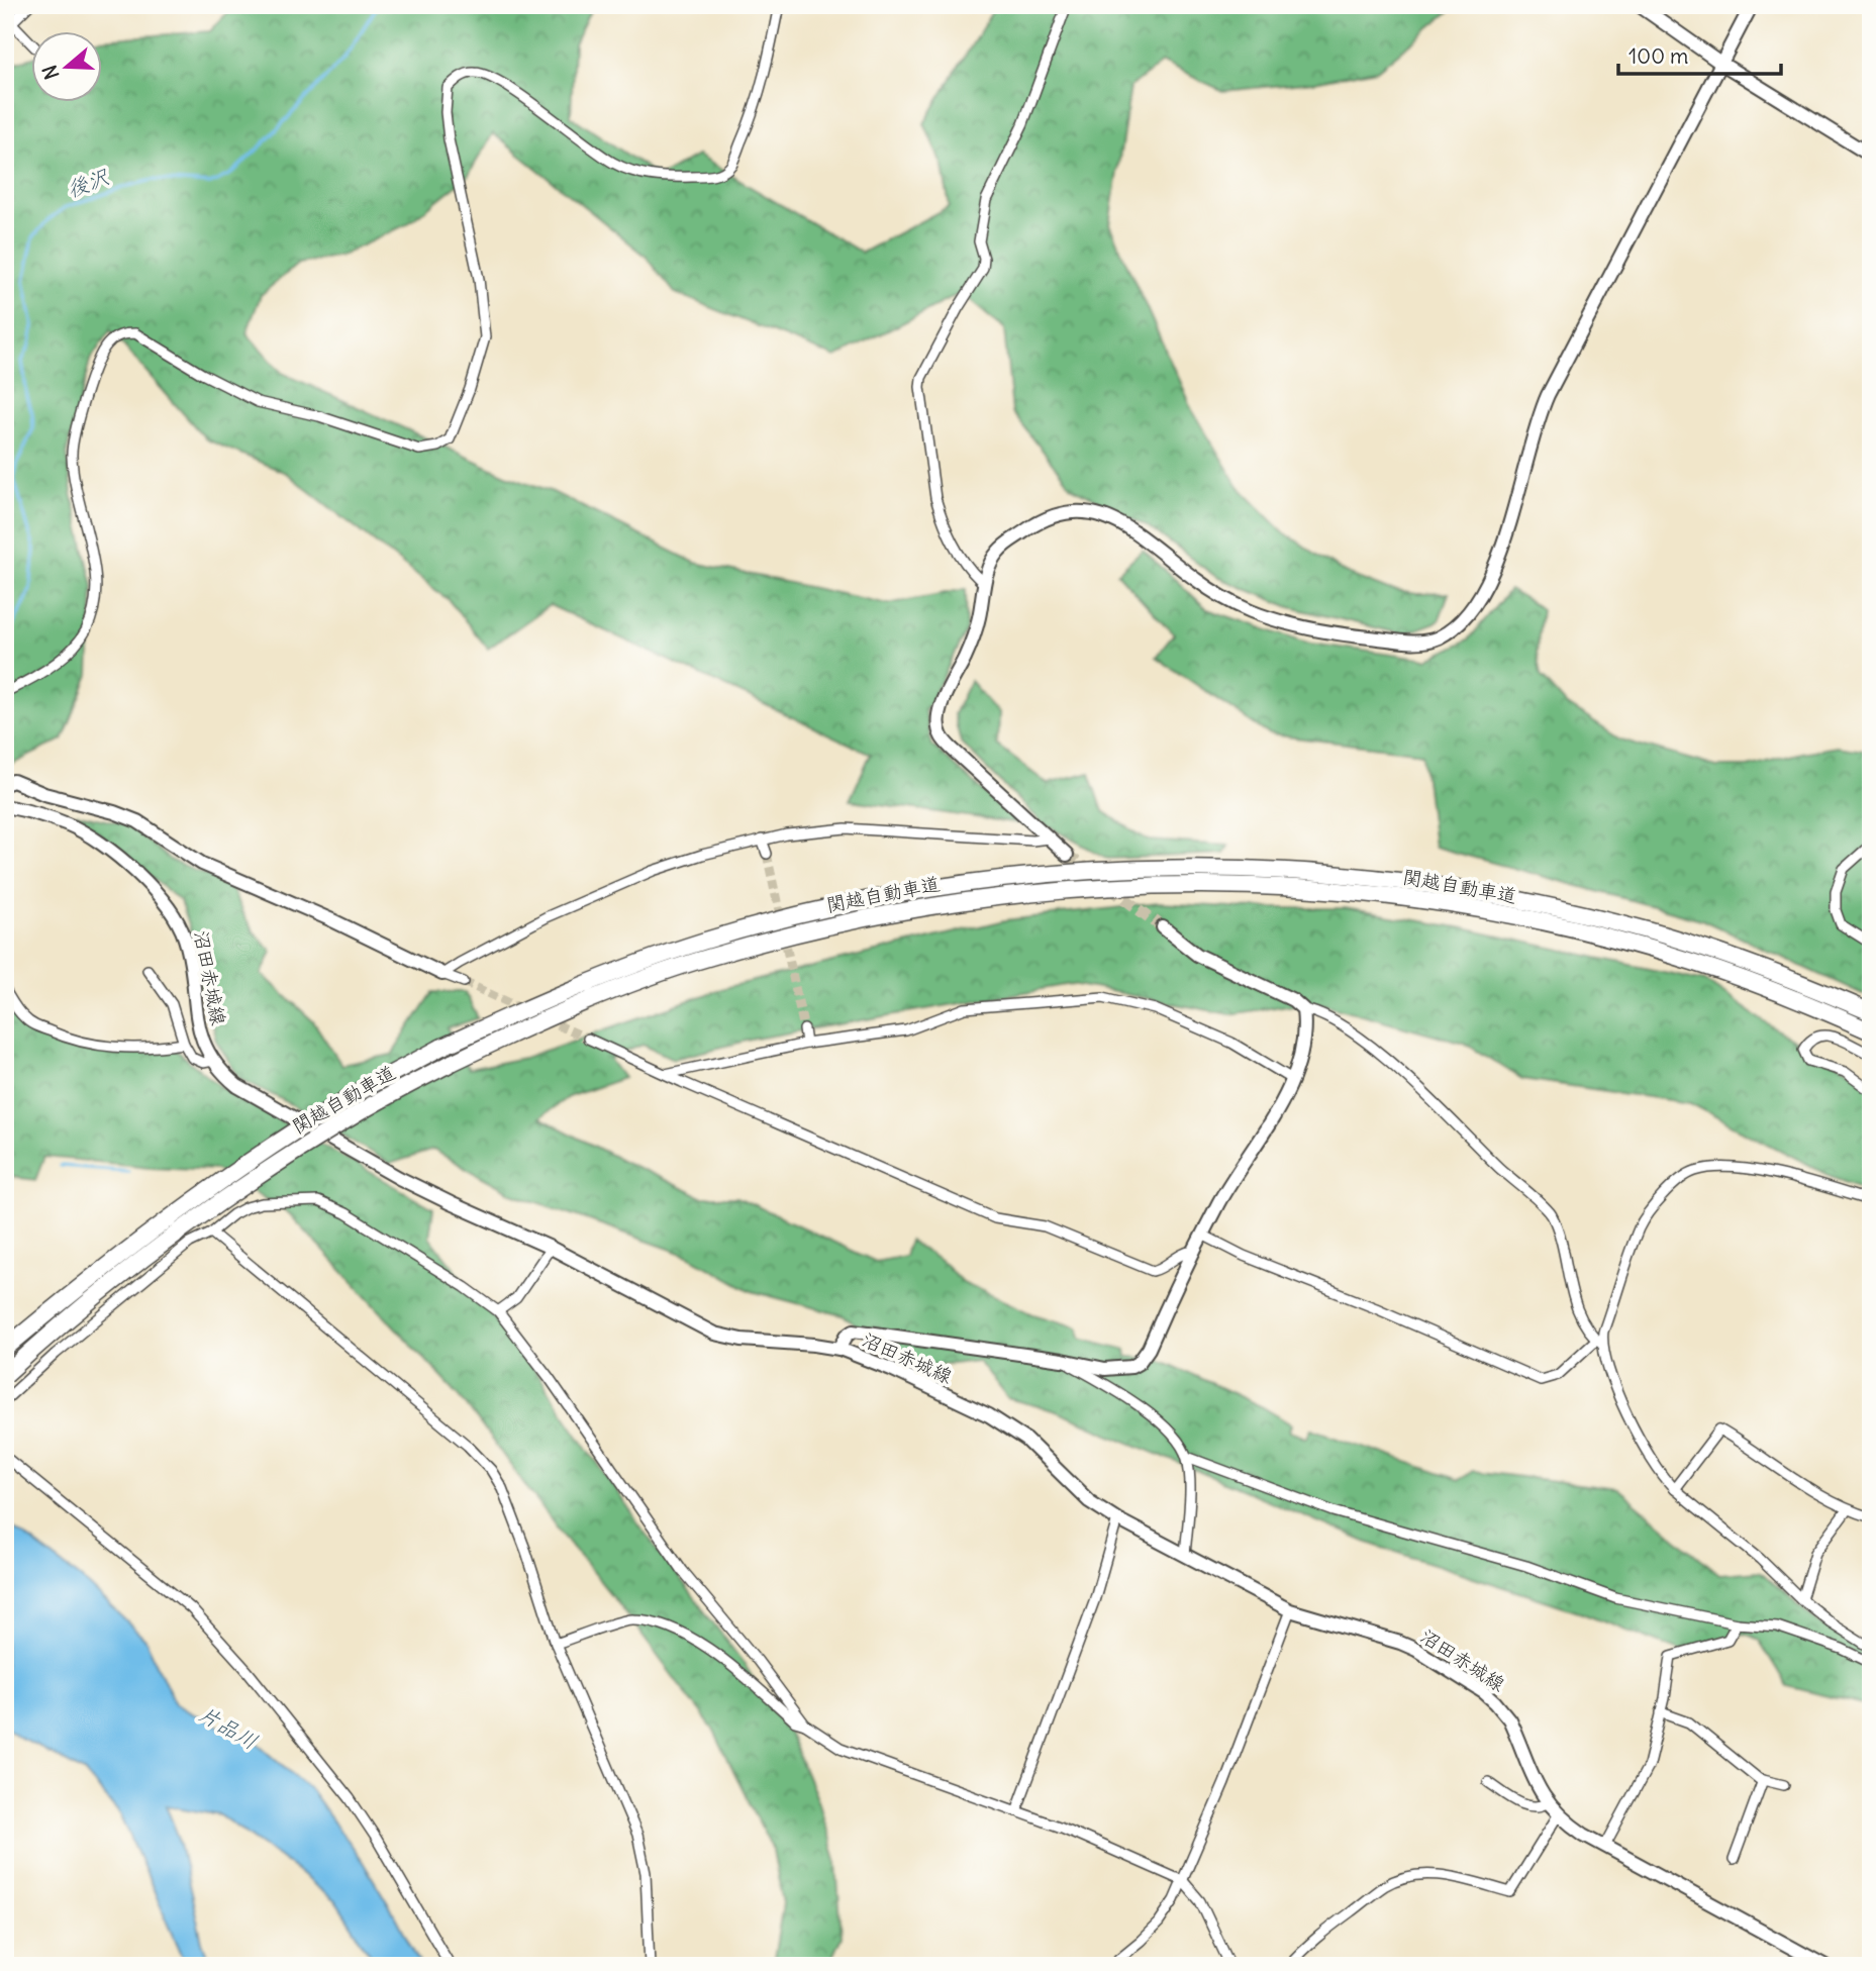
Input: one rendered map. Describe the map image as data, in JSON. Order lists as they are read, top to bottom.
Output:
{
  "streets": {
    "highway": ["関越自動車道"],
    "street": ["沼田赤城線"]
  },
  "water": ["後沢", "片品川"],
  "scale_bar": "100 m",
  "north": "left"
}
